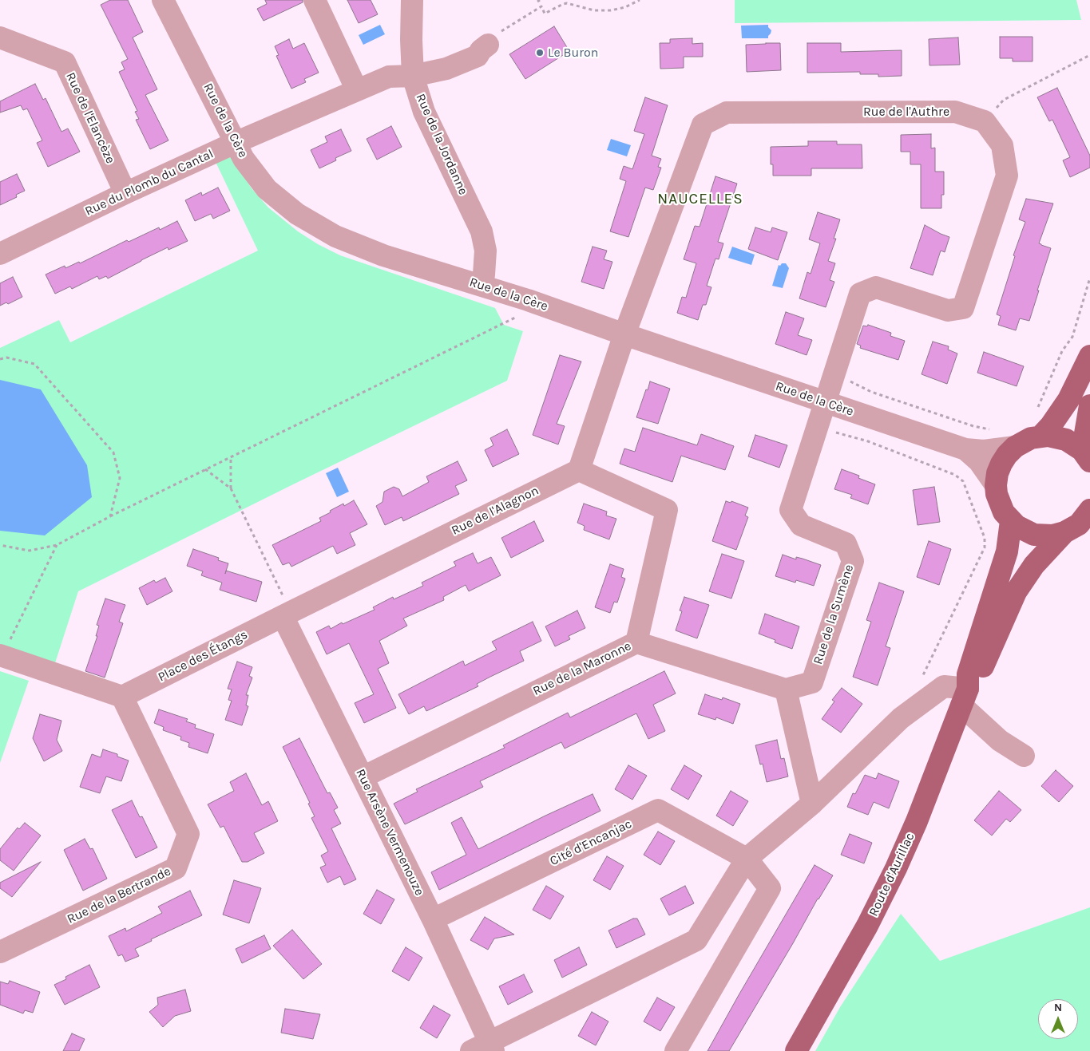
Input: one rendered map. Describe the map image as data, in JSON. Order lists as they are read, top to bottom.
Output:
{
  "streets": {
    "main road": ["Route d'Aurillac"],
    "street": [
      "Rue de l'Authre",
      "Rue de l'Elancèze",
      "Rue de la Cère",
      "Rue de la Jordanne",
      "Rue du Plomb du Cantal",
      "Rue de l'Alagnon",
      "Rue de la Sumène",
      "Place des Étangs",
      "Rue de la Maronne",
      "Rue Arsène Vermenouze",
      "Cité d'Encanjac",
      "Rue de la Bertrande"
    ]
  },
  "crossings": [
    ["Rue de l'Authre", "Rue de la Cère"],
    ["Rue de l'Elancèze", "Rue du Plomb du Cantal"],
    ["Rue de la Cère", "Rue de la Jordanne"],
    ["Rue de la Cère", "Rue du Plomb du Cantal"],
    ["Rue de la Cère", "Rue de la Sumène"],
    ["Rue de la Jordanne", "Rue du Plomb du Cantal"],
    ["Rue de l'Alagnon", "Place des Étangs"],
    ["Rue de l'Alagnon", "Rue de la Maronne"],
    ["Rue de l'Alagnon", "Rue Arsène Vermenouze"],
    ["Place des Étangs", "Rue Arsène Vermenouze"],
    ["Place des Étangs", "Rue de la Bertrande"],
    ["Rue de la Maronne", "Rue Arsène Vermenouze"],
    ["Rue Arsène Vermenouze", "Cité d'Encanjac"]
  ],
  "districts": ["NAUCELLES"],
  "places": ["Le Buron"],
  "north": "top"
}
